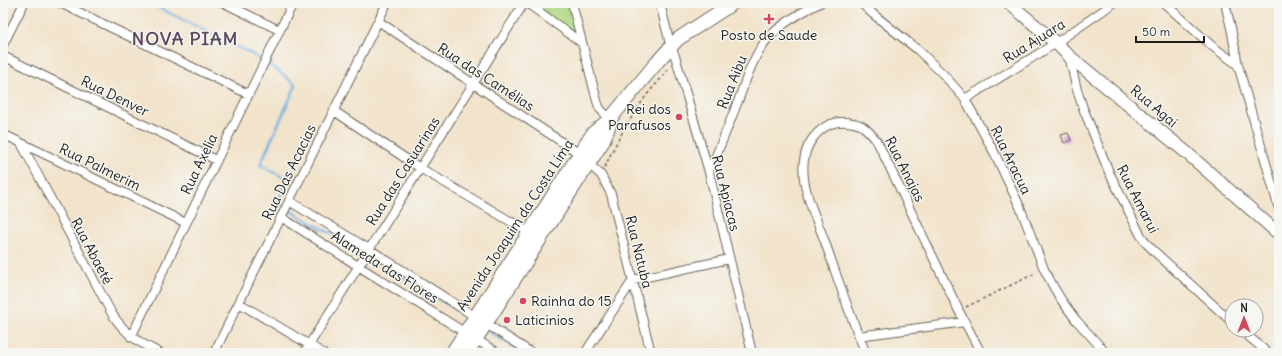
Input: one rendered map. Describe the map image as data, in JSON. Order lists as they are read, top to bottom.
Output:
{
  "streets": {
    "main road": ["Avenida Joaquim da Costa Lima"],
    "street": [
      "Rua Ajuara",
      "Rua das Camélias",
      "Rua Aibu",
      "Rua Denver",
      "Rua Agai",
      "Rua Aracua",
      "Rua Axelia",
      "Rua Palmerim",
      "Rua Anajas",
      "Rua das Casuarinas",
      "Rua Das Acacias",
      "Rua Apiacas",
      "Rua Amarui",
      "Rua Abaeté",
      "Rua Natuba",
      "Alameda das Flores"
    ]
  },
  "crossings": [
    ["Rua Ajuara", "Rua Agai"],
    ["Rua Ajuara", "Rua Aracua"],
    ["Rua das Camélias", "Rua das Casuarinas"],
    ["Rua das Camélias", "Rua Das Acacias"],
    ["Rua das Camélias", "Avenida Joaquim da Costa Lima"],
    ["Rua Aibu", "Rua Apiacas"],
    ["Rua Denver", "Rua Axelia"],
    ["Rua Agai", "Rua Amarui"],
    ["Rua Axelia", "Rua Palmerim"],
    ["Rua Axelia", "Rua Abaeté"],
    ["Rua Palmerim", "Rua Abaeté"],
    ["Rua das Casuarinas", "Alameda das Flores"],
    ["Rua Das Acacias", "Alameda das Flores"],
    ["Rua Apiacas", "Avenida Joaquim da Costa Lima"],
    ["Avenida Joaquim da Costa Lima", "Rua Natuba"],
    ["Avenida Joaquim da Costa Lima", "Alameda das Flores"]
  ],
  "districts": ["NOVA PIAM"],
  "places": {
    "health": ["Posto de Saude"],
    "other": ["Rei dos Parafusos", "Rainha do 15", "Laticinios"]
  },
  "scale_bar": "50 m",
  "north": "top"
}
